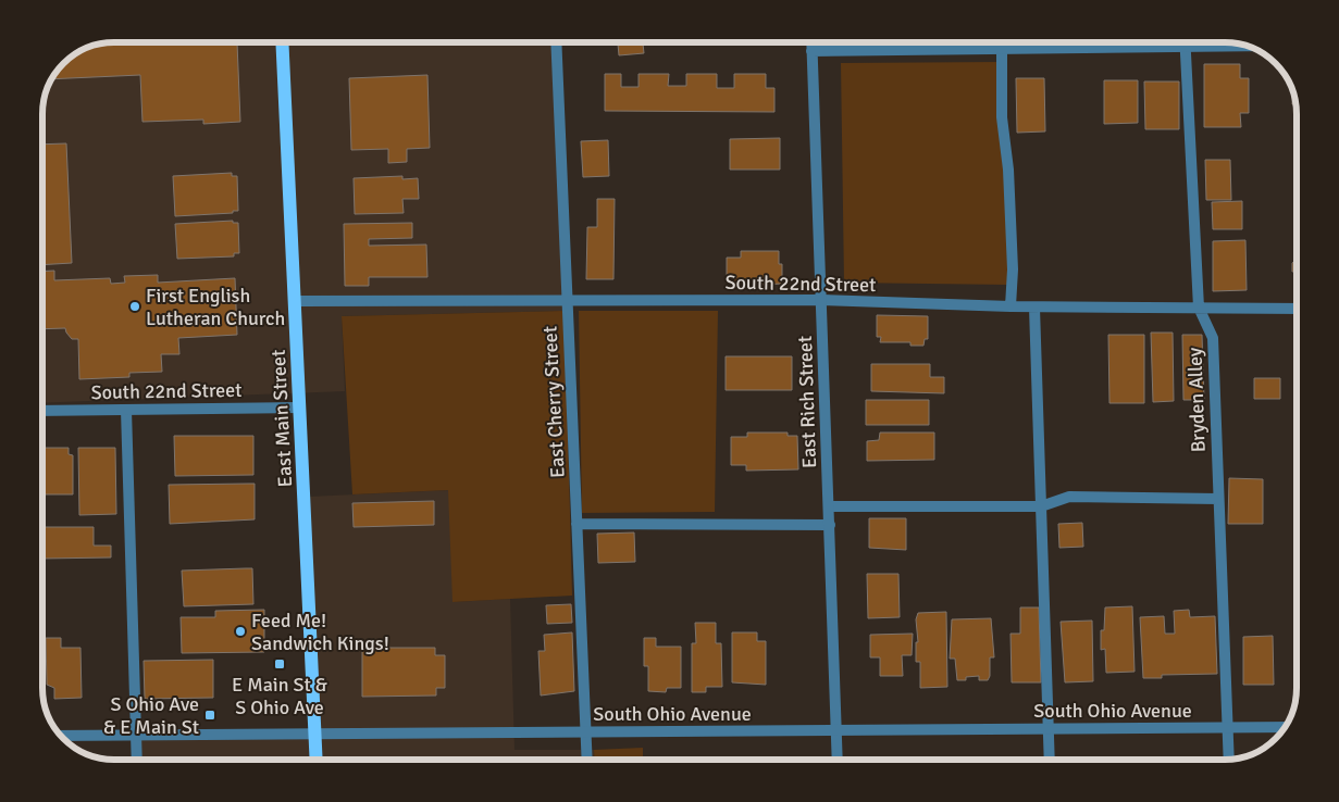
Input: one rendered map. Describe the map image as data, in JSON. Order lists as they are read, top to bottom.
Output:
{
  "streets": {
    "main road": ["East Main Street"],
    "street": [
      "South 22nd Street",
      "Bryden Alley",
      "East Cherry Street",
      "East Rich Street",
      "South Ohio Avenue"
    ]
  },
  "crossings": [
    ["South 22nd Street", "Bryden Alley"],
    ["South 22nd Street", "East Cherry Street"],
    ["South 22nd Street", "East Rich Street"],
    ["South 22nd Street", "East Main Street"],
    ["Bryden Alley", "South Ohio Avenue"],
    ["East Cherry Street", "South Ohio Avenue"],
    ["East Rich Street", "South Ohio Avenue"],
    ["East Main Street", "South Ohio Avenue"]
  ],
  "places": {
    "other": ["First English Lutheran Church", "Feed Me! Sandwich Kings!"],
    "transit": ["E Main St & S Ohio Ave", "S Ohio Ave & E Main St"]
  }
}
